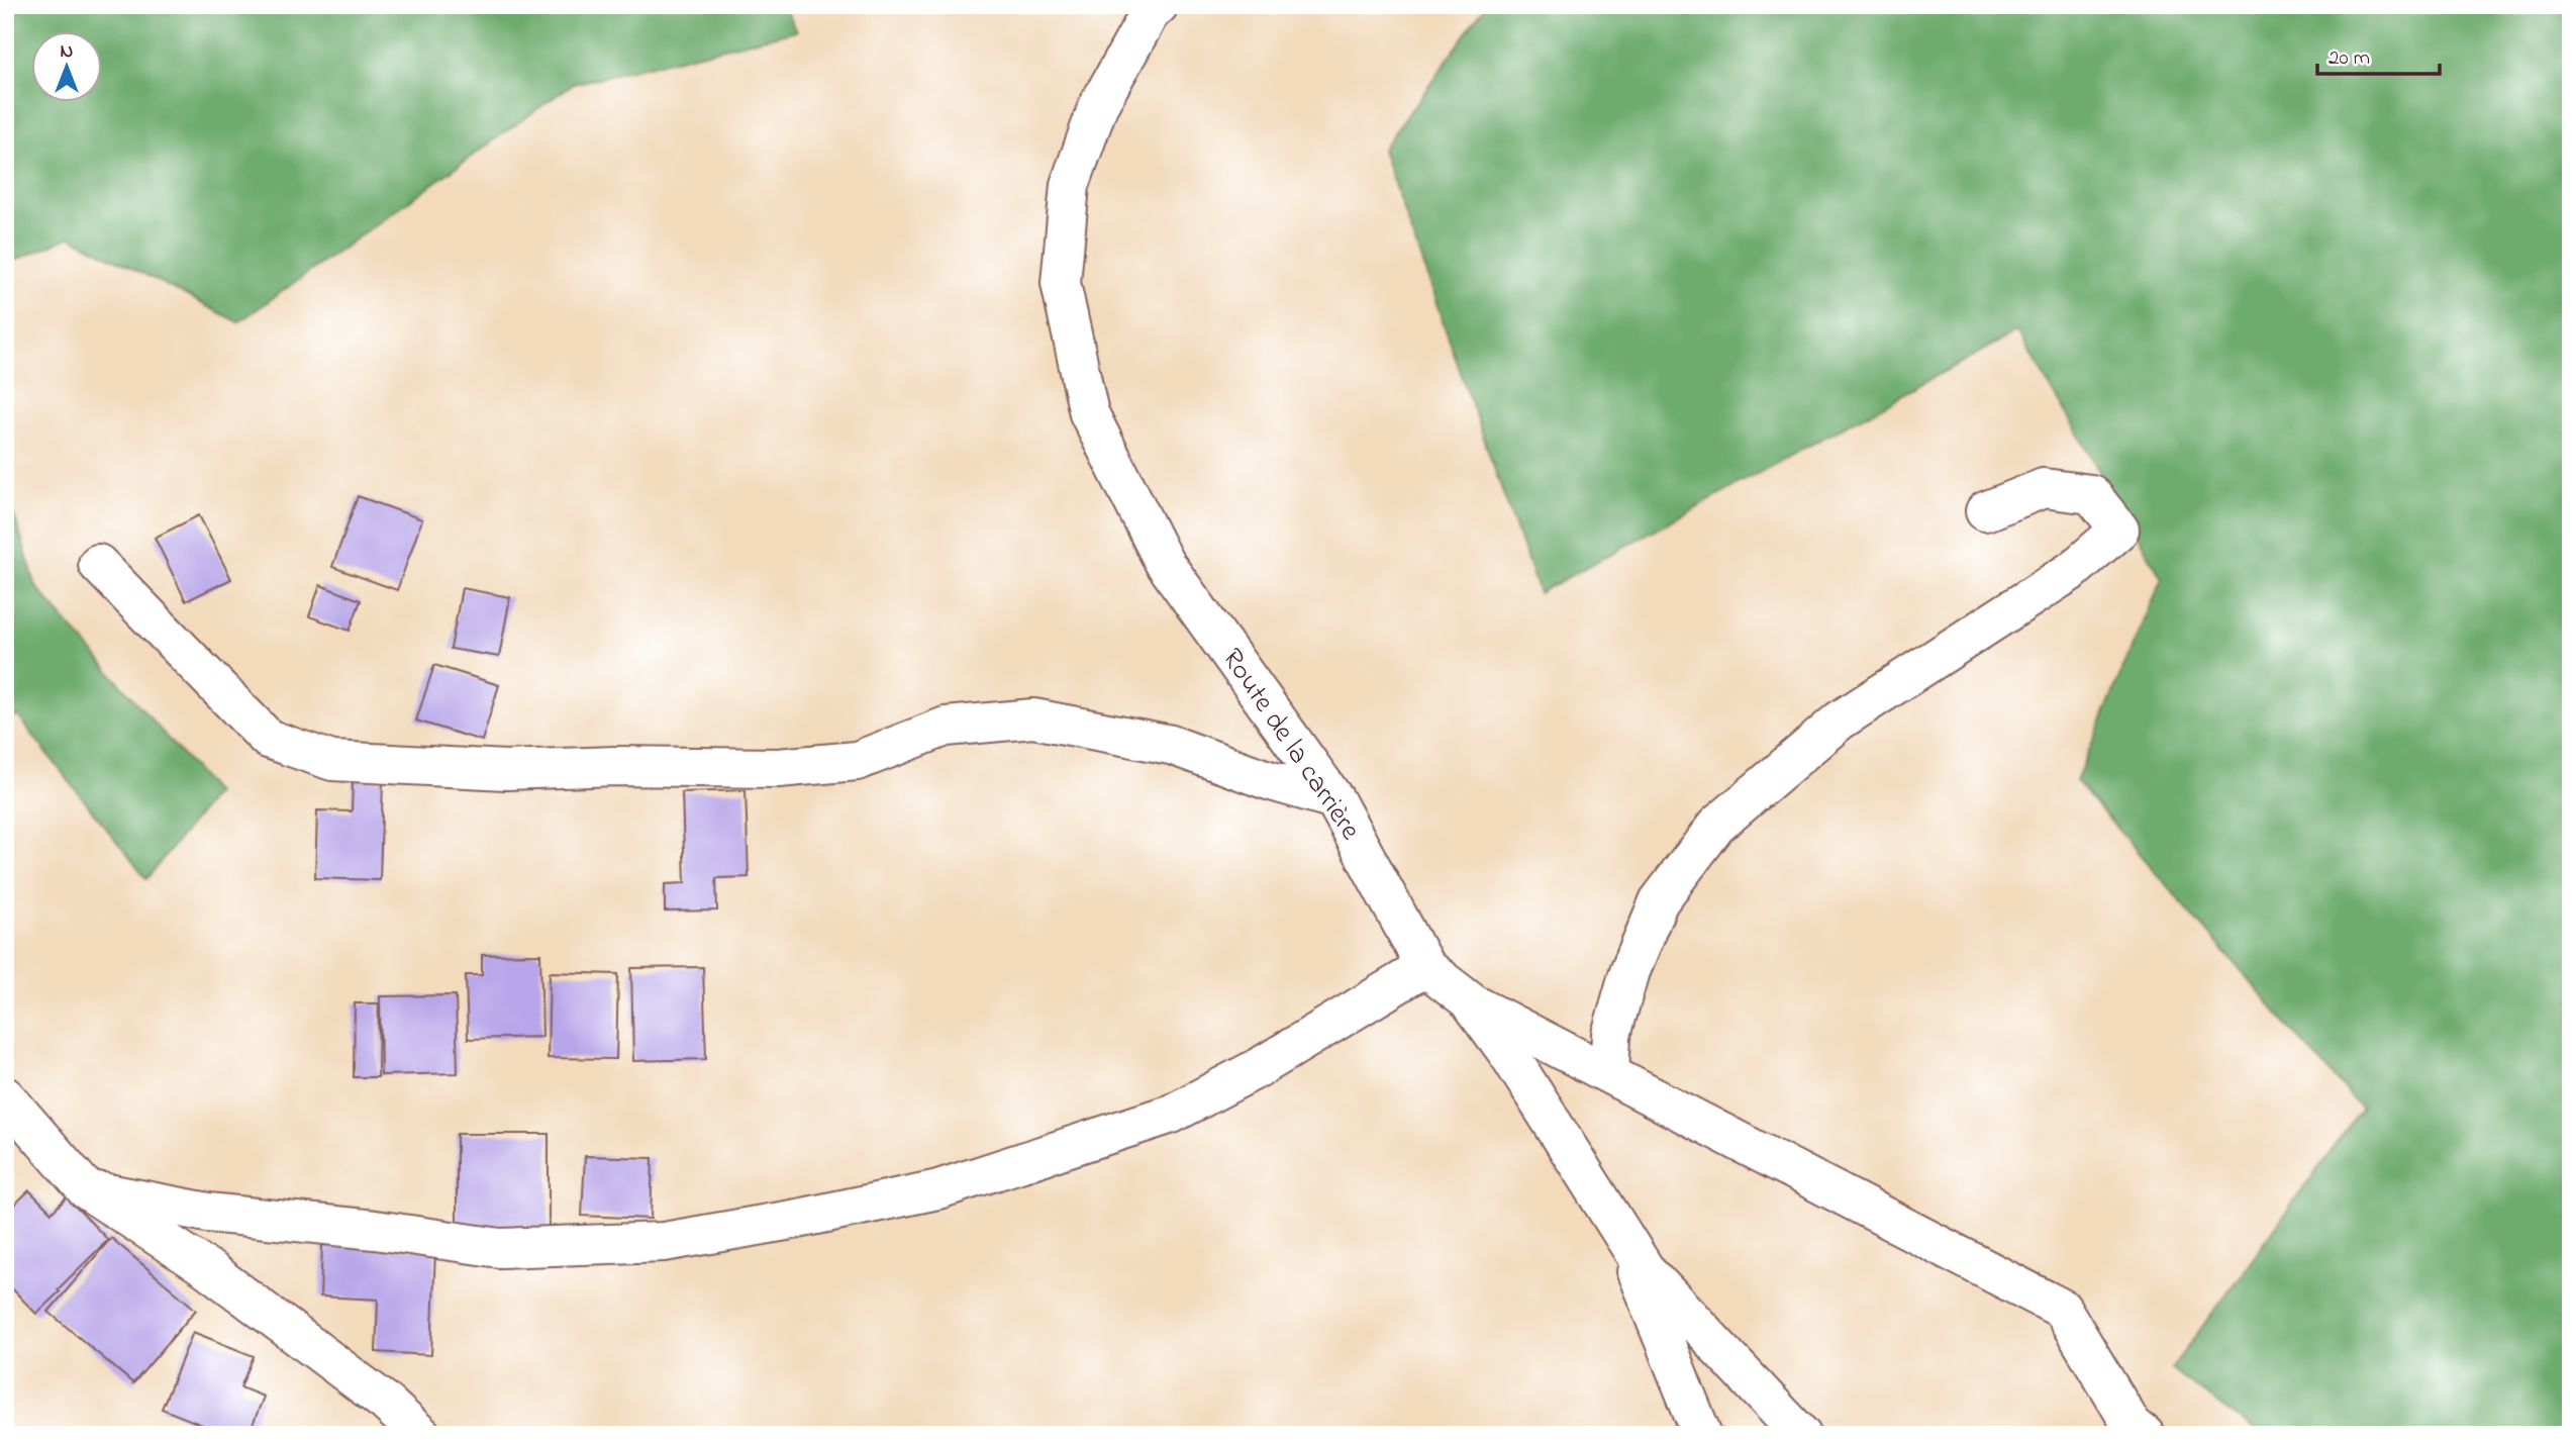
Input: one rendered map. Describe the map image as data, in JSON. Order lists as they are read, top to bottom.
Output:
{
  "streets": {
    "street": ["Route de la carrière"]
  },
  "scale_bar": "20 m",
  "north": "top"
}
